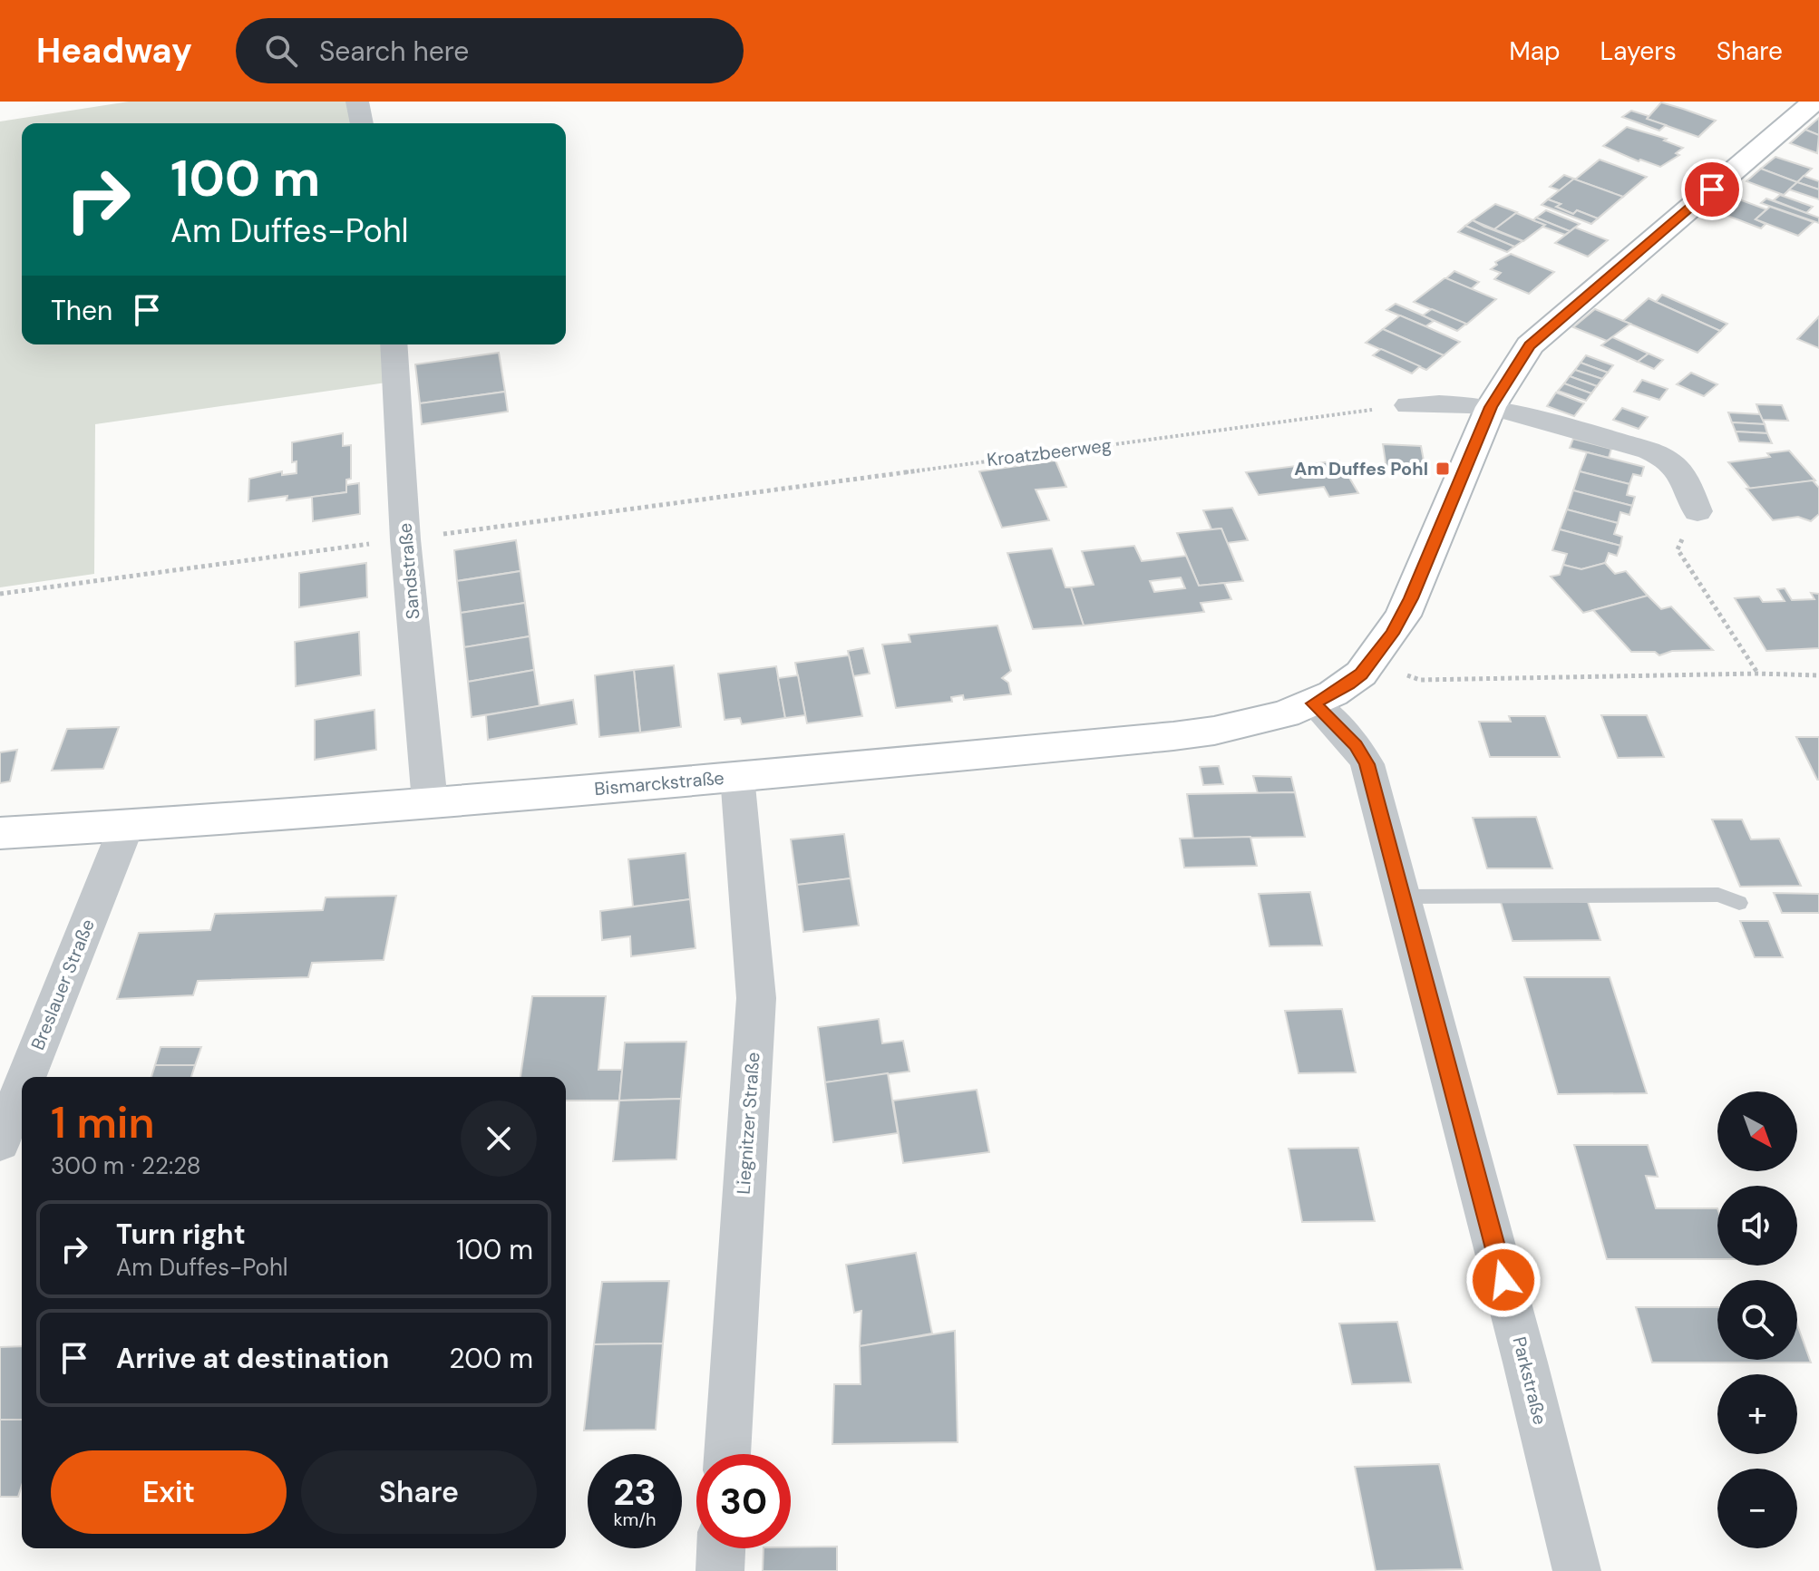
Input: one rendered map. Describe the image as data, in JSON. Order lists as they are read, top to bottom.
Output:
{
  "streets": {
    "street": [
      "Sandstraße",
      "Bismarckstraße",
      "Breslauer Straße",
      "Liegnitzer Straße",
      "Parkstraße"
    ],
    "path": ["Kroatzbeerweg"]
  },
  "crossings": [
    ["Kroatzbeerweg", "Sandstraße"],
    ["Sandstraße", "Bismarckstraße"],
    ["Bismarckstraße", "Breslauer Straße"],
    ["Bismarckstraße", "Liegnitzer Straße"],
    ["Bismarckstraße", "Parkstraße"]
  ],
  "places": {
    "transit": ["Am Duffes Pohl"]
  },
  "north": "bottom right",
  "page": {
    "header": "Headway",
    "search": "Search here",
    "nav": ["Map", "Layers", "Share"],
    "turn": ["100 m", "Am Duffes-Pohl"],
    "then": "Then",
    "heading": ["1 min", "300 m · 22:28"],
    "map_buttons": ["+", "−"],
    "list": [
      {
        "name": "Turn right",
        "note": "Am Duffes-Pohl",
        "value": "100 m"
      },
      {
        "name": "Arrive at destination",
        "value": "200 m"
      }
    ],
    "buttons": ["Exit", "Share"],
    "speed": "23 km/h",
    "limit": "30"
  }
}
